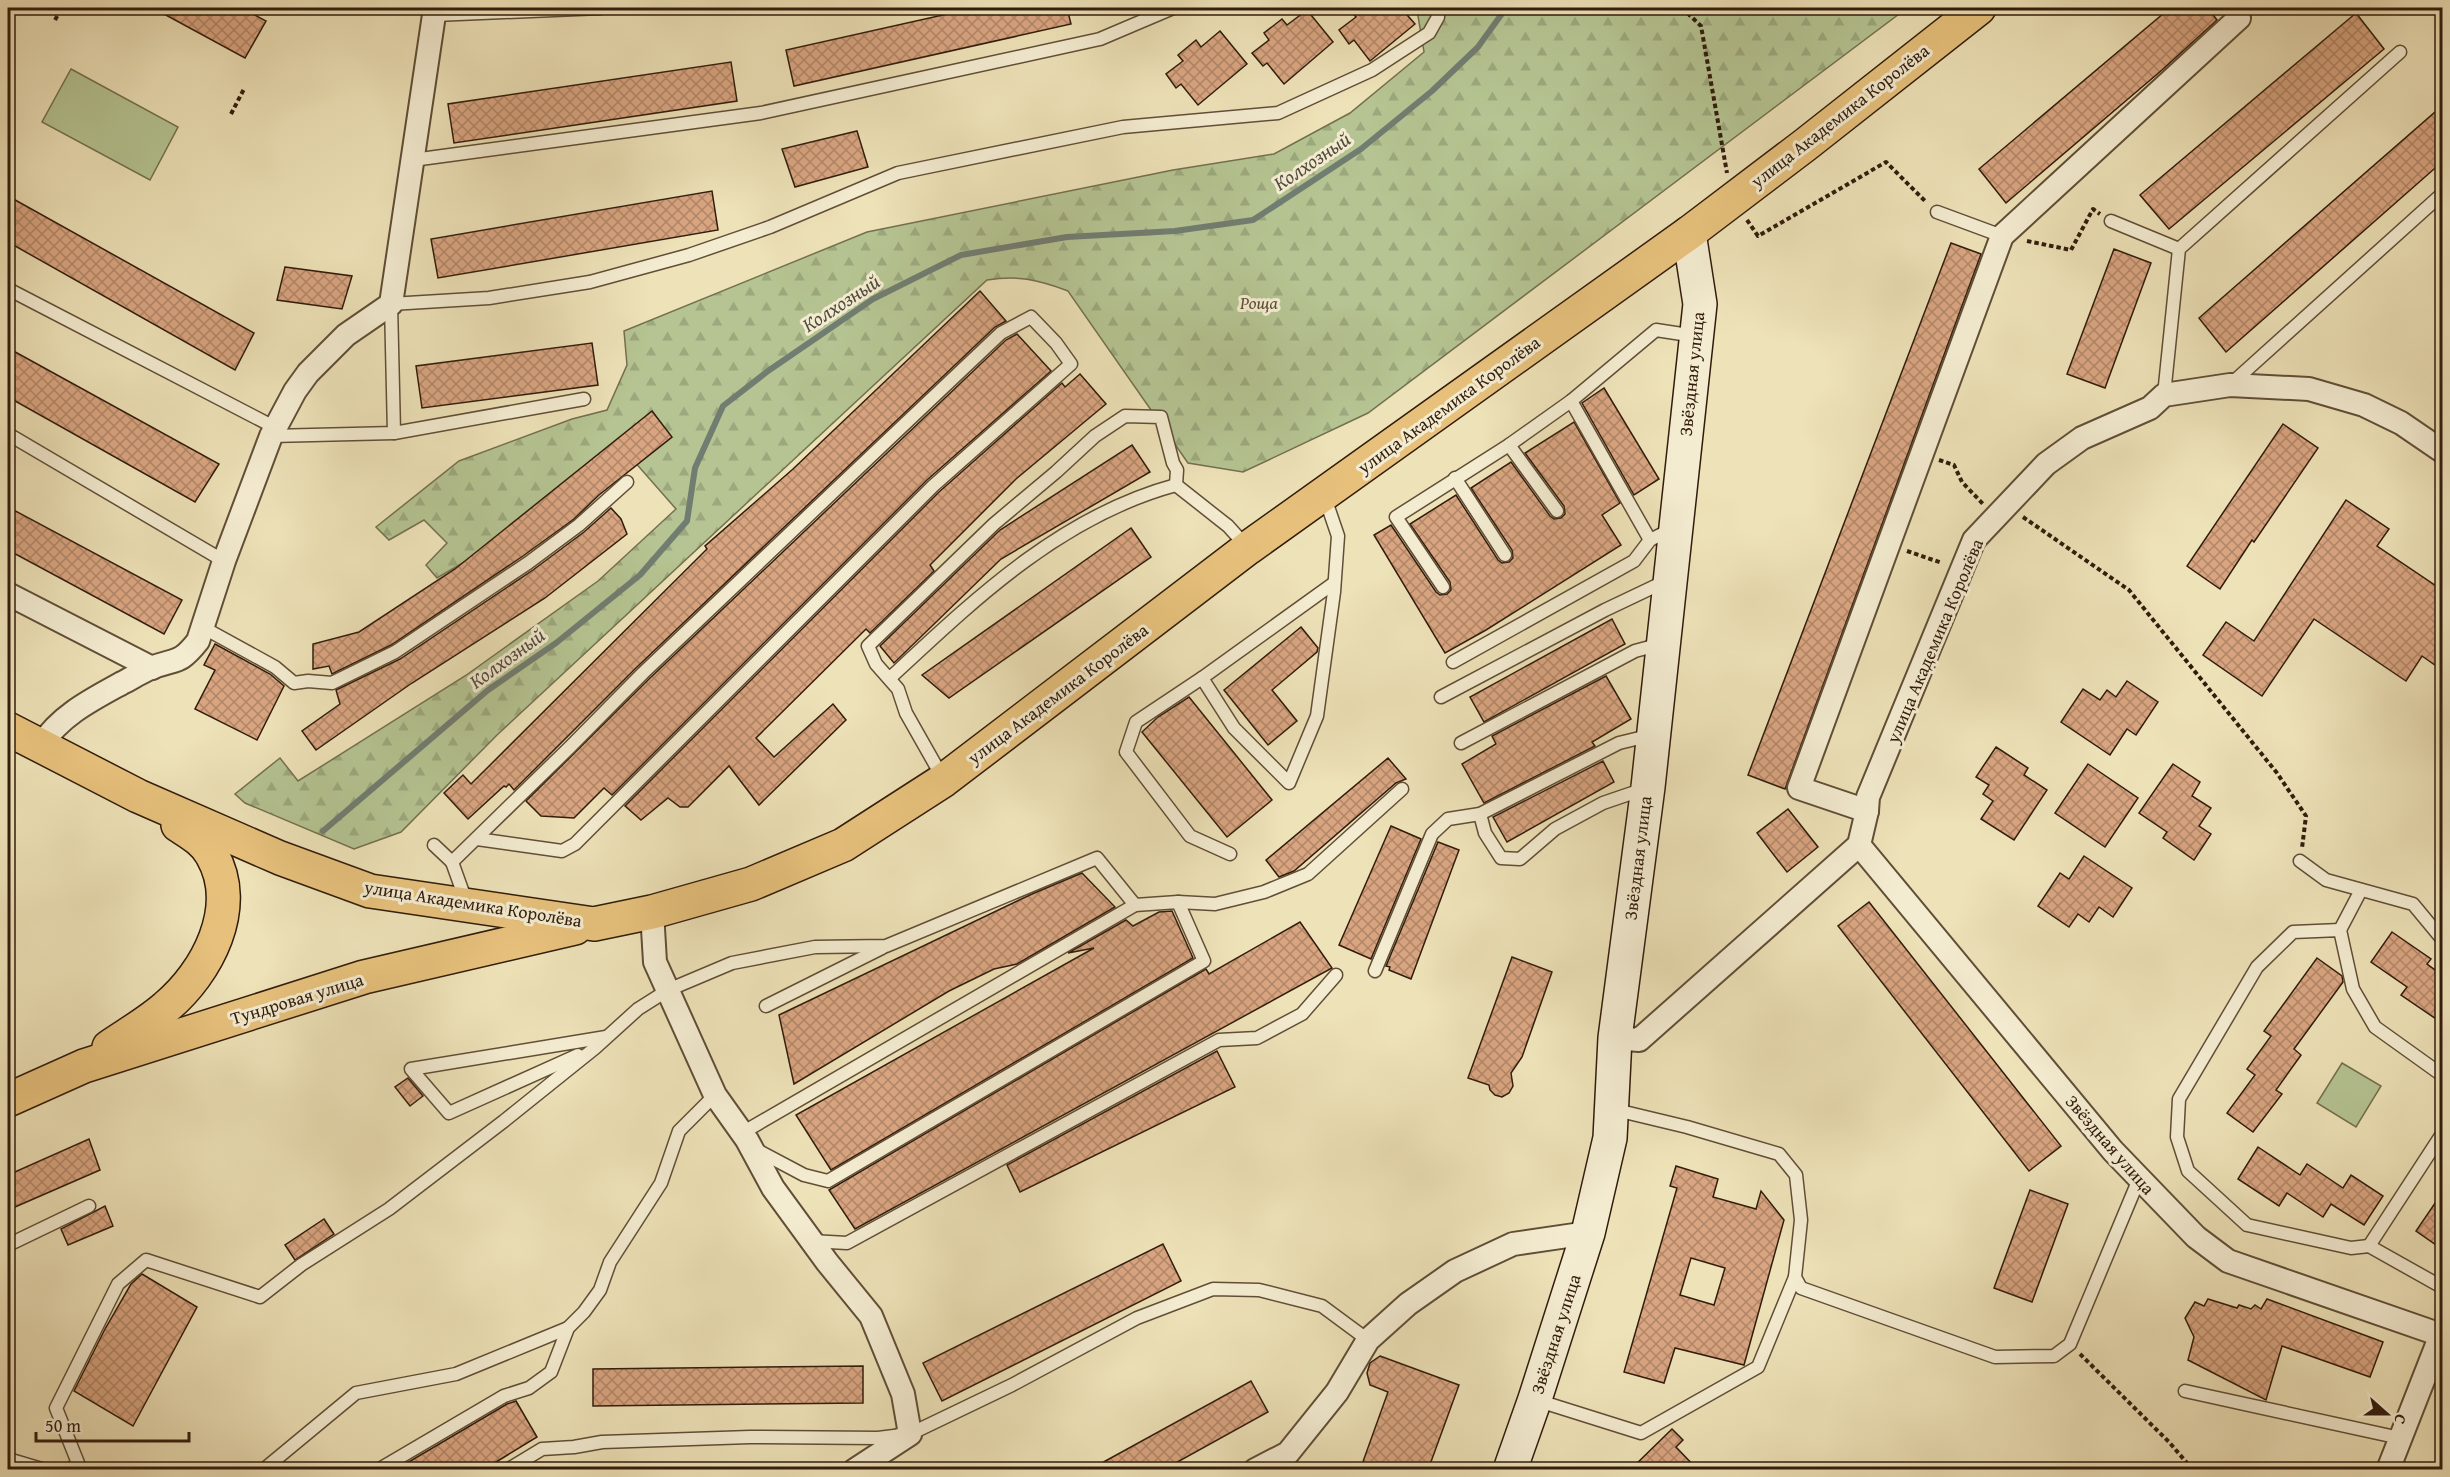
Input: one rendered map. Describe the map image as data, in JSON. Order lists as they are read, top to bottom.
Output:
{
  "streets": {
    "main road": ["улица Академика Королёва", "Тундровая улица"],
    "street": ["Звёздная улица"]
  },
  "crossings": [
    ["улица Академика Королёва", "Звёздная улица"],
    ["улица Академика Королёва", "Тундровая улица"]
  ],
  "water": ["Колхозный"],
  "parks": ["Роща"],
  "scale_bar": "50 m",
  "north": "right"
}
